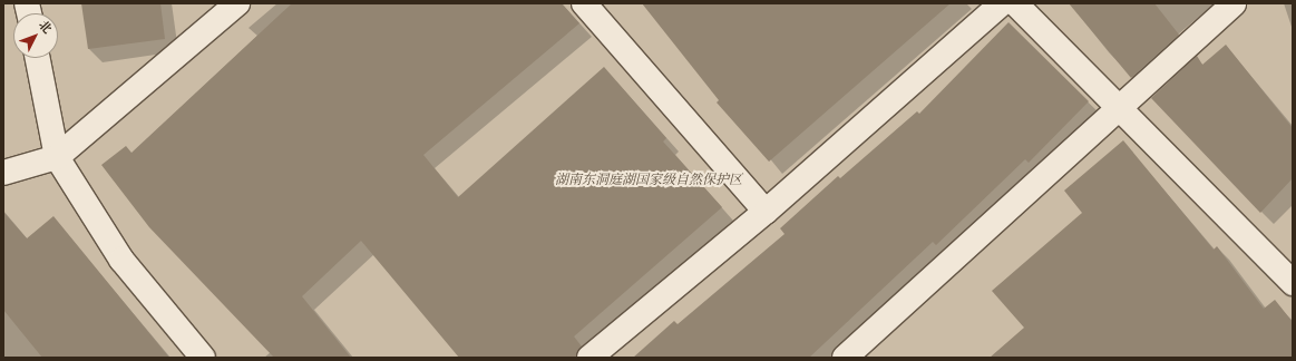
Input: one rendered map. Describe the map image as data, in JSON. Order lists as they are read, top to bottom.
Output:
{
  "parks": ["湖南东洞庭湖国家级自然保护区"],
  "north": "top right"
}
